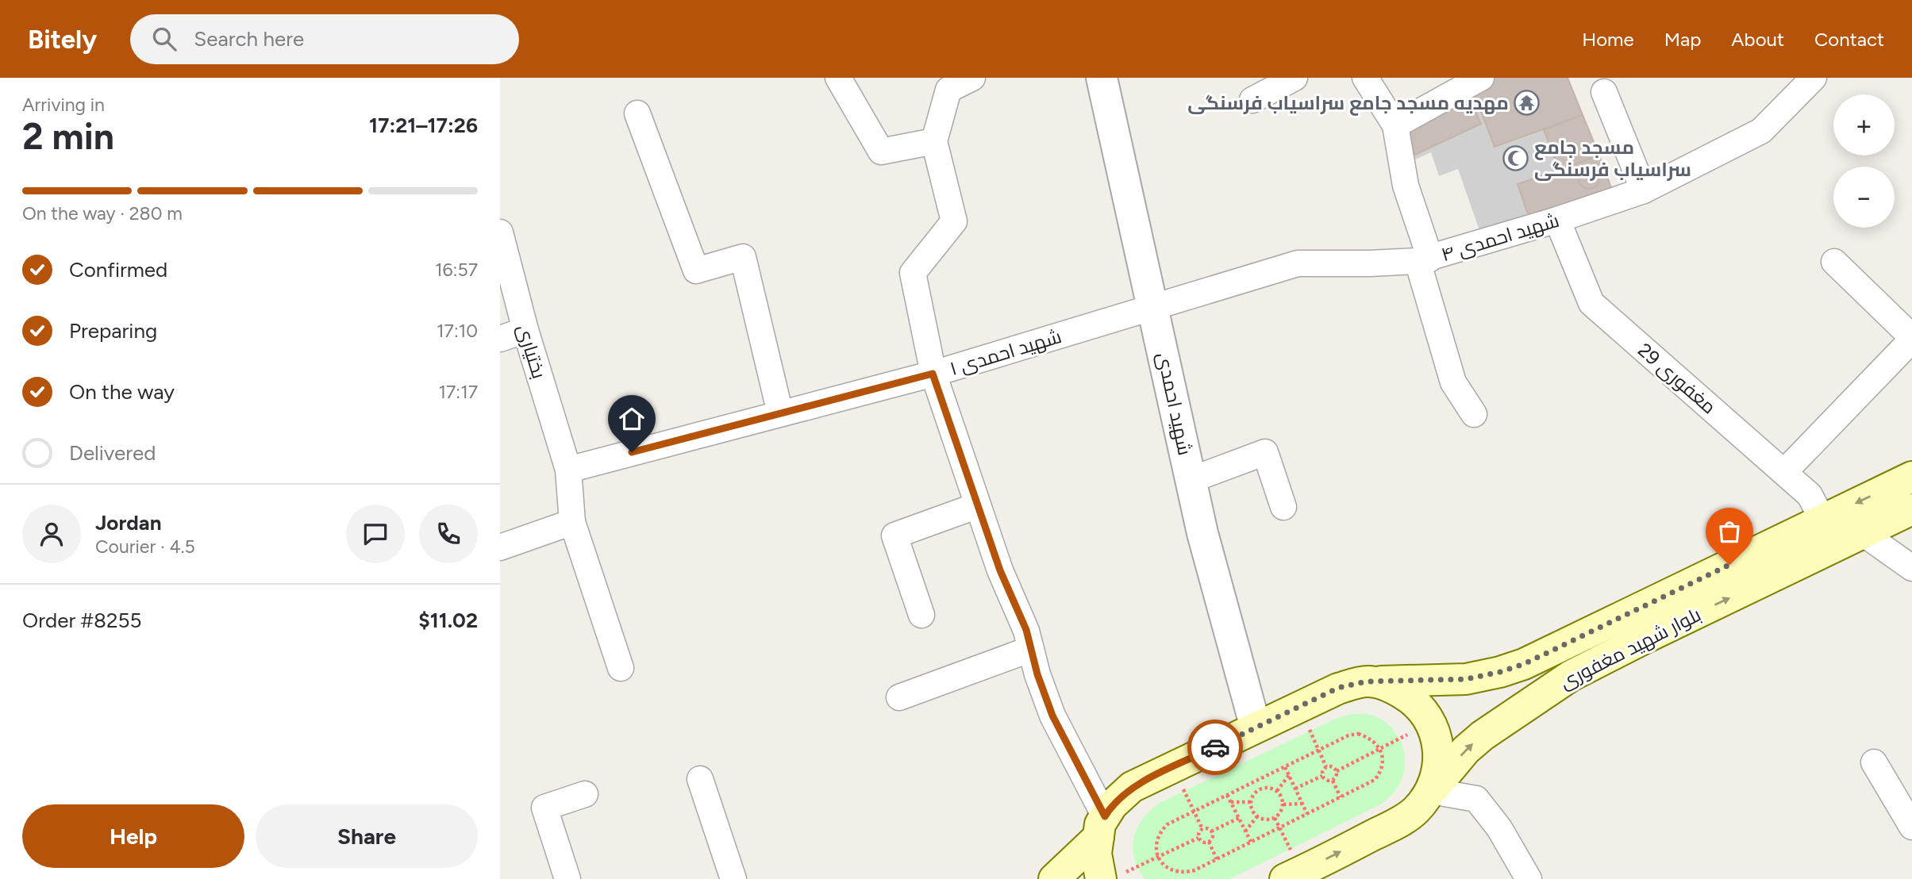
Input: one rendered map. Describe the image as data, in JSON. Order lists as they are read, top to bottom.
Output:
{
  "streets": {
    "main road": ["بلوار شهید مغفوری"],
    "street": [
      "شهید احمدی ۴",
      "بختیاری",
      "شهید احمدی ۱",
      "مغفوری 29",
      "شهید احمدی"
    ]
  },
  "crossings": [
    ["شهید احمدی ۴", "شهید احمدی ۱"],
    ["شهید احمدی ۴", "مغفوری 29"],
    ["شهید احمدی ۴", "شهید احمدی"],
    ["بختیاری", "شهید احمدی ۱"],
    ["شهید احمدی ۱", "شهید احمدی"],
    ["مغفوری 29", "بلوار شهید مغفوری"],
    ["شهید احمدی", "بلوار شهید مغفوری"]
  ],
  "places": {
    "temple": ["مهدیه مسجد جامع سراسیاب فرسنگی"],
    "mosque": ["مسجد جامع سراسیاب فرسنگی"]
  },
  "page": {
    "header": "Bitely",
    "search": "Search here",
    "nav": [
      "Home",
      "Map",
      "About",
      "Contact"
    ],
    "heading": ["2 min", "Arriving in", "17:21–17:26"],
    "panel": [
      "Jordan",
      "Courier · 4.5",
      "Order #8255",
      "$11.02"
    ],
    "map_buttons": ["+", "−"],
    "bar": "On the way · 280 m",
    "list": [
      ["Confirmed", "16:57"],
      ["Preparing", "17:10"],
      ["On the way", "17:17"],
      "Delivered"
    ],
    "buttons": ["Help", "Share"]
  }
}
